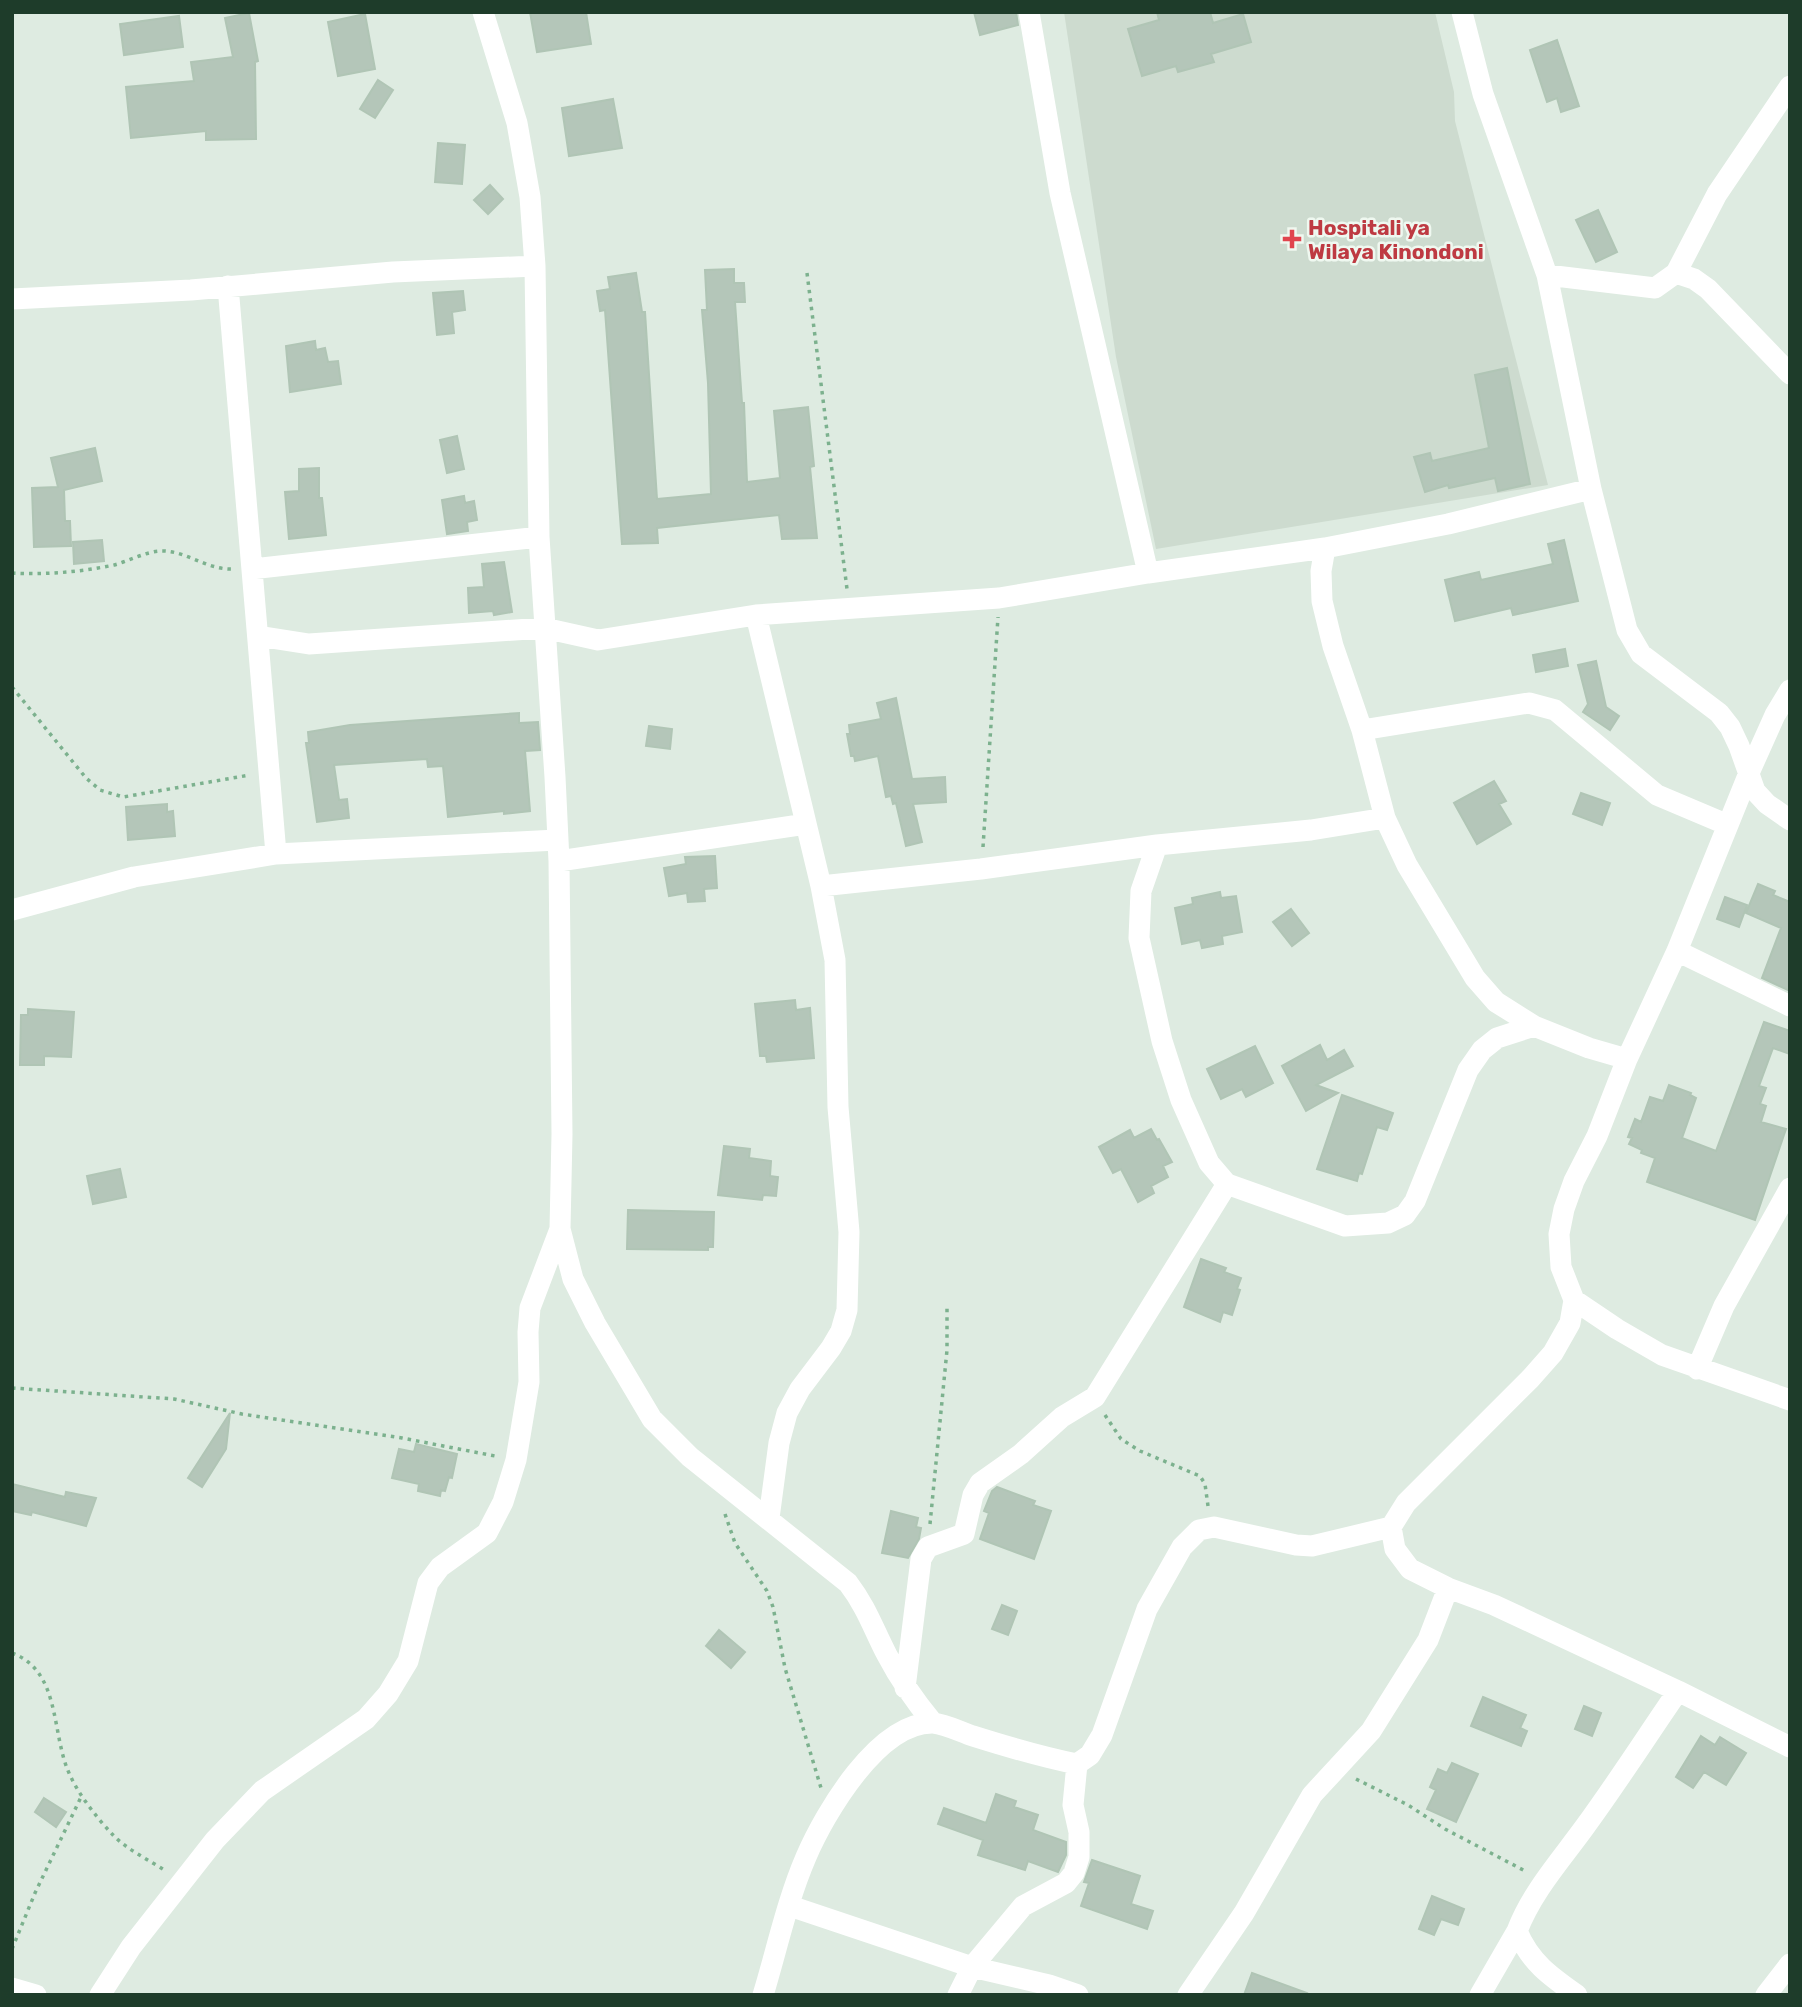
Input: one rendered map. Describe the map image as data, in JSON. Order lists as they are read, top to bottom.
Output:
{
  "places": {
    "health": ["Hospitali ya Wilaya Kinondoni"]
  }
}
